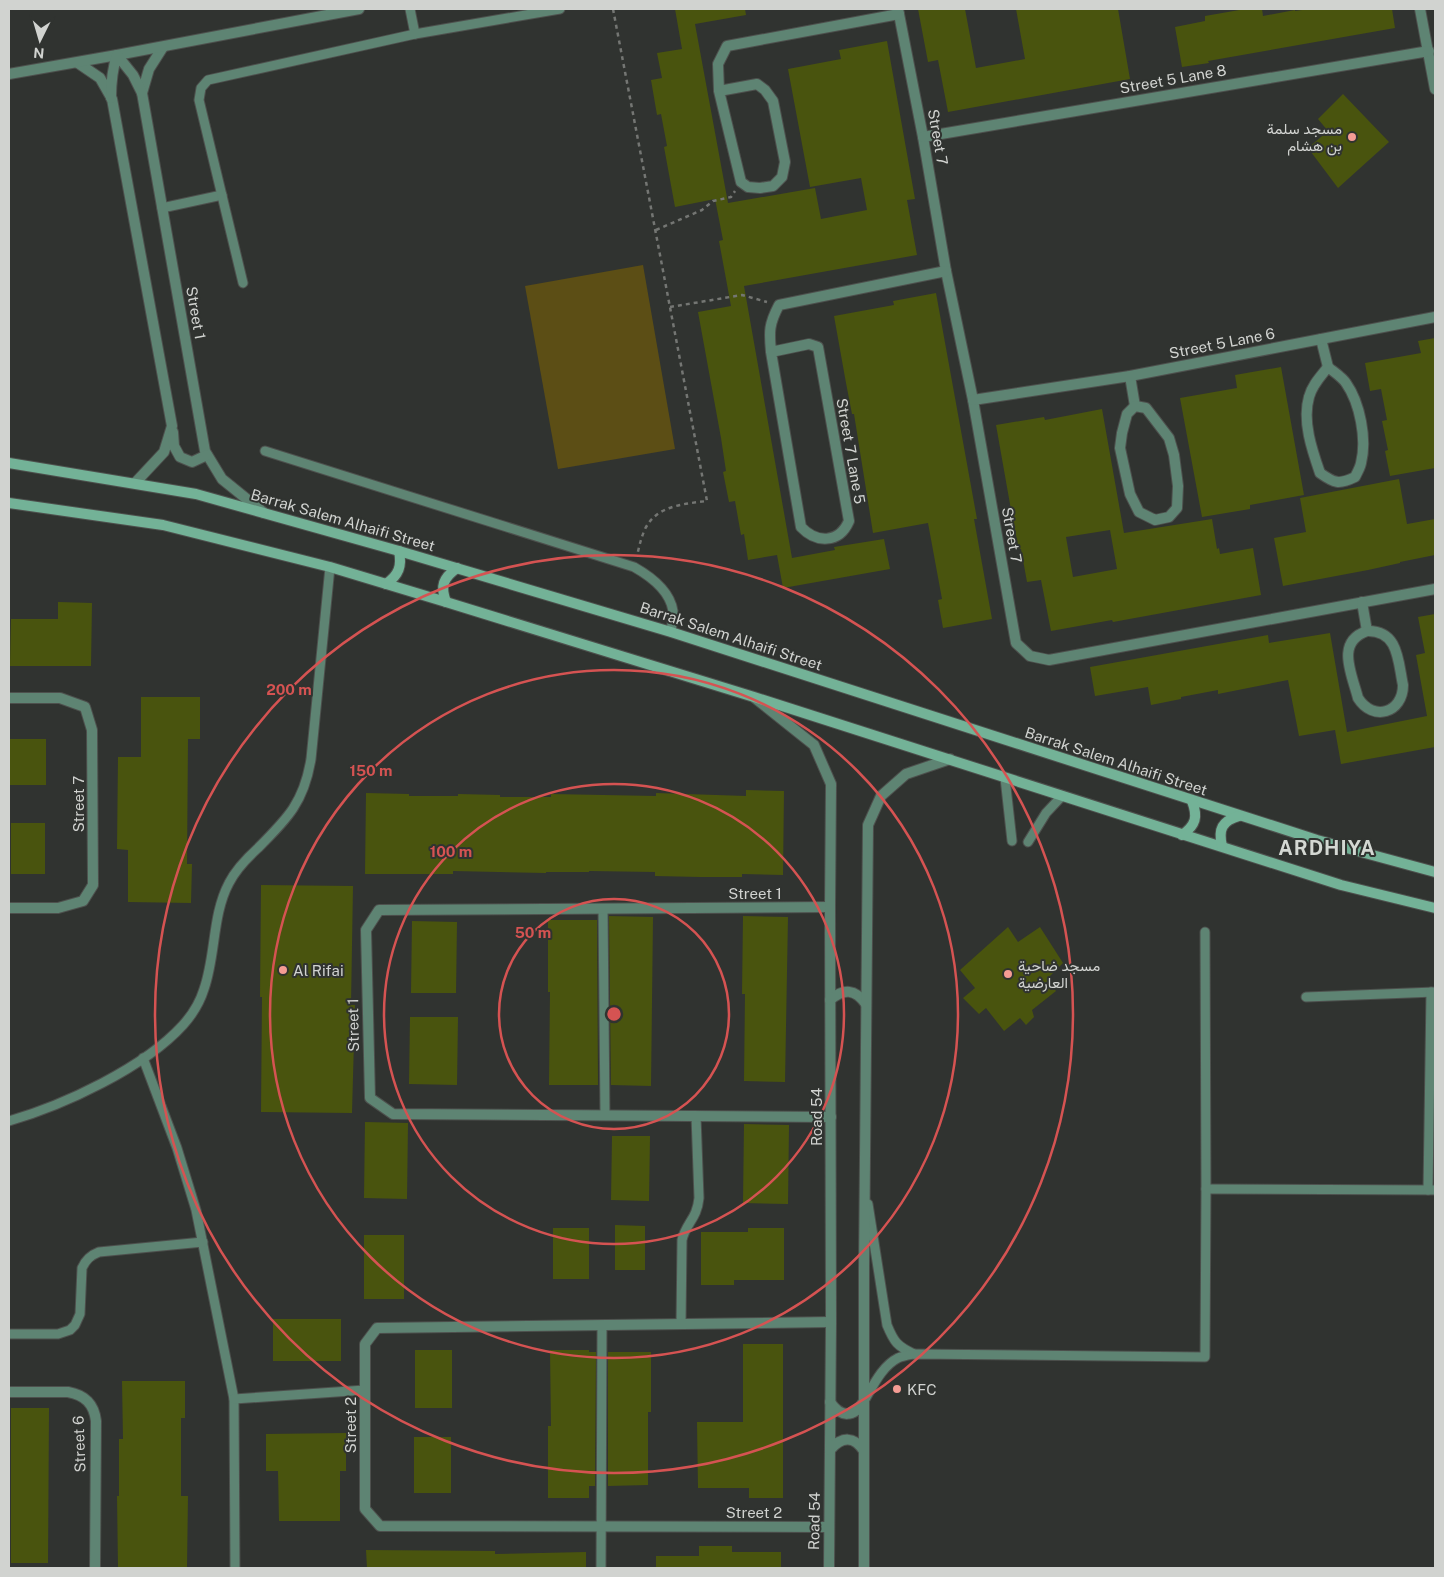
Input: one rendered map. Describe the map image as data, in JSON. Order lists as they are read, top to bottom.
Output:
{
  "streets": {
    "main road": ["Barrak Salem Alhaifi Street"],
    "street": [
      "Street 5 Lane 8",
      "Street 7",
      "Street 1",
      "Street 5 Lane 6",
      "Street 7 Lane 5",
      "Road 54",
      "Street 2",
      "Street 6"
    ]
  },
  "crossings": [
    ["Street 5 Lane 8", "Street 7"],
    ["Street 7", "Street 5 Lane 6"],
    ["Street 1", "Barrak Salem Alhaifi Street"],
    ["Street 1", "Road 54"],
    ["Road 54", "Street 2"]
  ],
  "districts": ["ARDHIYA"],
  "places": [
    "مسجد سلمة بن هشام",
    "Al Rifai",
    "مسجد ضاحية العارضية",
    "KFC"
  ],
  "north": "bottom",
  "rings": [
    "200 m",
    "150 m",
    "100 m",
    "50 m"
  ]
}
